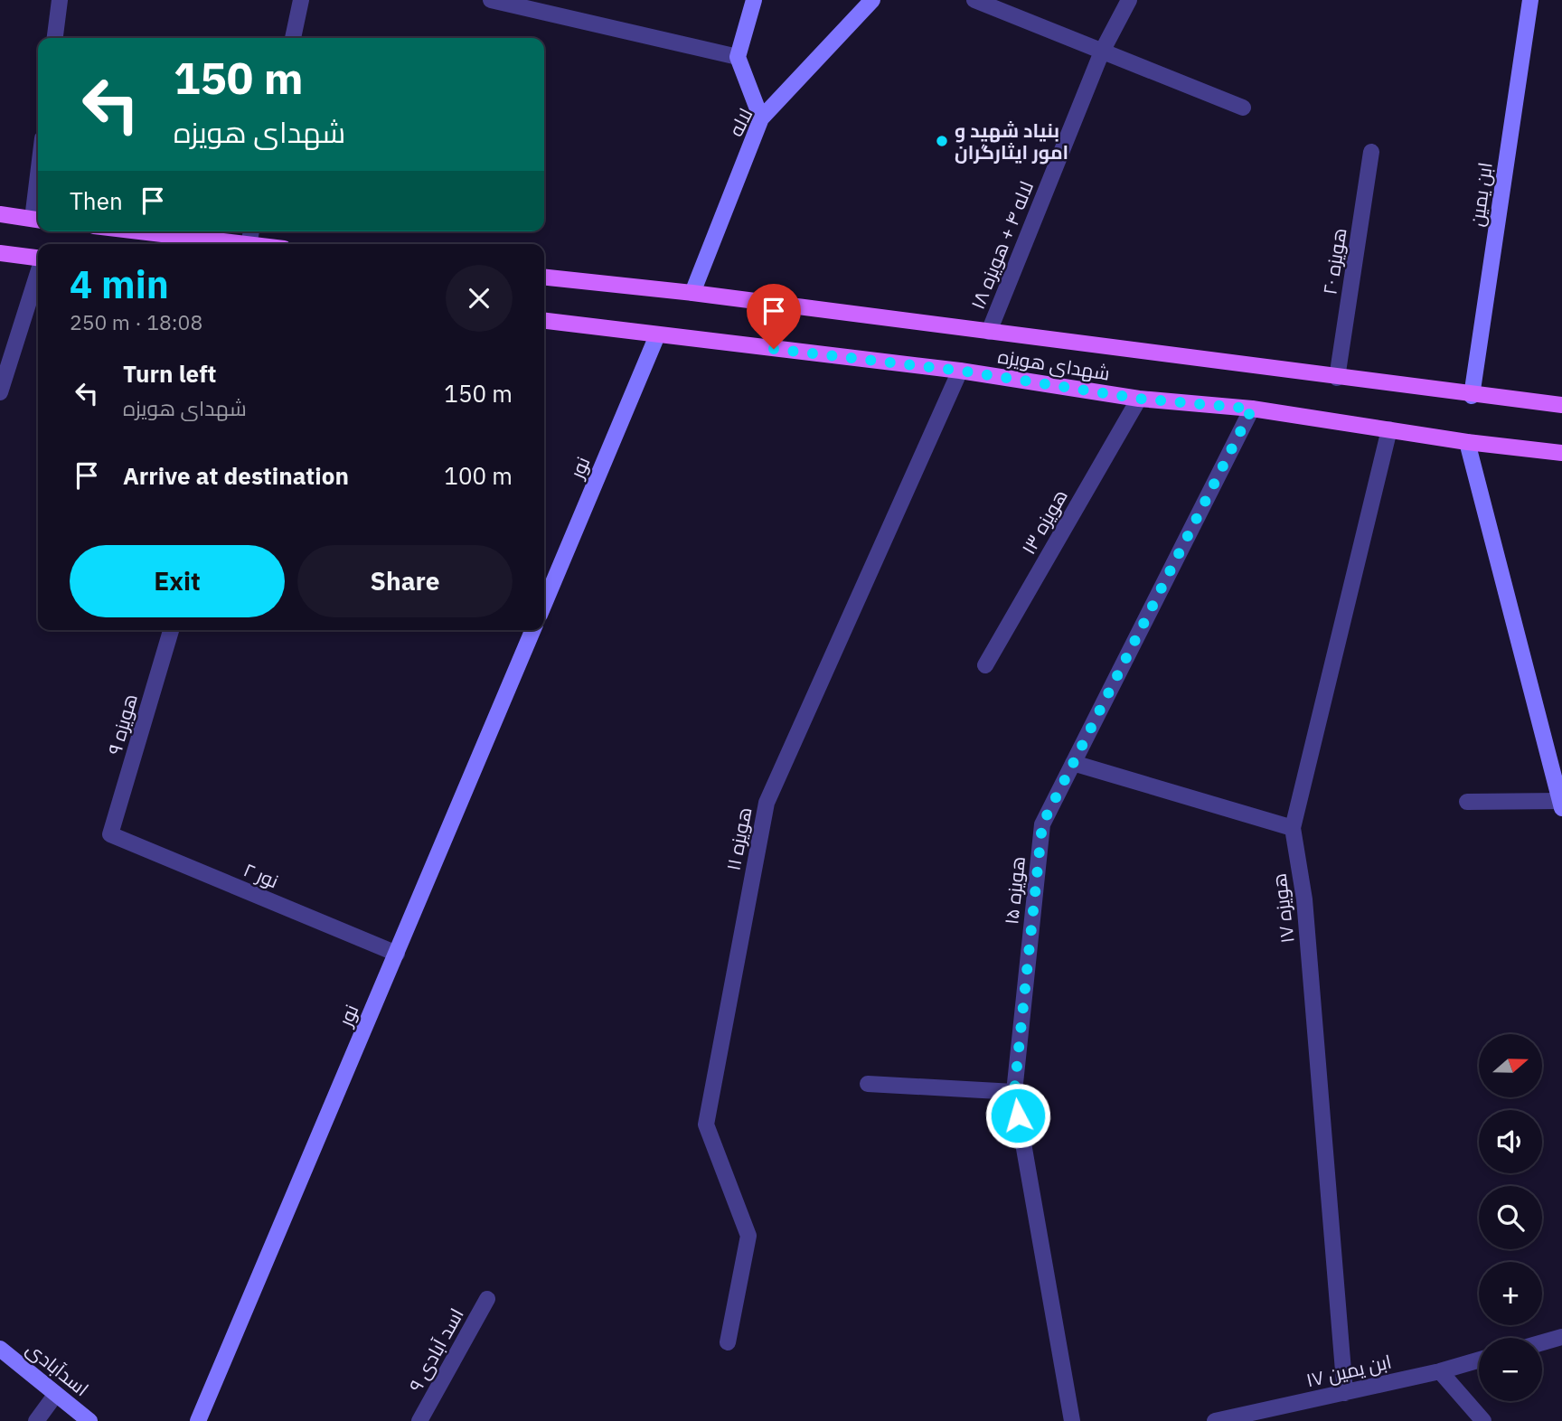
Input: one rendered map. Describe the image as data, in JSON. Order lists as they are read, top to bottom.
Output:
{
  "streets": {
    "main road": ["شهدای هویزه"],
    "street": [
      "لاله",
      "ابن یمین",
      "لاله ۴ + هویزه ۱۸",
      "هویزه ۲۰",
      "نور",
      "هویزه ۱۳",
      "هویزه ۹",
      "هویزه ۱۱",
      "نور ۲",
      "هویزه ۱۵",
      "هویزه ۱۷",
      "اسد آبادی ۹",
      "اسدآبادی",
      "ابن یمین ۱۷"
    ]
  },
  "crossings": [
    ["لاله", "شهدای هویزه"],
    ["ابن یمین", "شهدای هویزه"],
    ["لاله ۴ + هویزه ۱۸", "شهدای هویزه"],
    ["هویزه ۲۰", "شهدای هویزه"],
    ["شهدای هویزه", "نور"],
    ["شهدای هویزه", "هویزه ۱۳"],
    ["شهدای هویزه", "هویزه ۱۱"],
    ["شهدای هویزه", "هویزه ۱۵"],
    ["شهدای هویزه", "هویزه ۱۷"],
    ["نور", "نور ۲"],
    ["هویزه ۹", "نور ۲"],
    ["هویزه ۱۷", "ابن یمین ۱۷"]
  ],
  "places": ["بنیاد شهید و امور ایثارگران"],
  "north": "right",
  "page": {
    "turn": ["150 m", "شهدای هویزه"],
    "then": "Then",
    "heading": ["4 min", "250 m · 18:08"],
    "list": [
      {
        "name": "Turn left",
        "note": "شهدای هویزه",
        "value": "150 m"
      },
      {
        "name": "Arrive at destination",
        "value": "100 m"
      }
    ],
    "buttons": ["Exit", "Share"],
    "map_buttons": ["+", "−"]
  }
}
